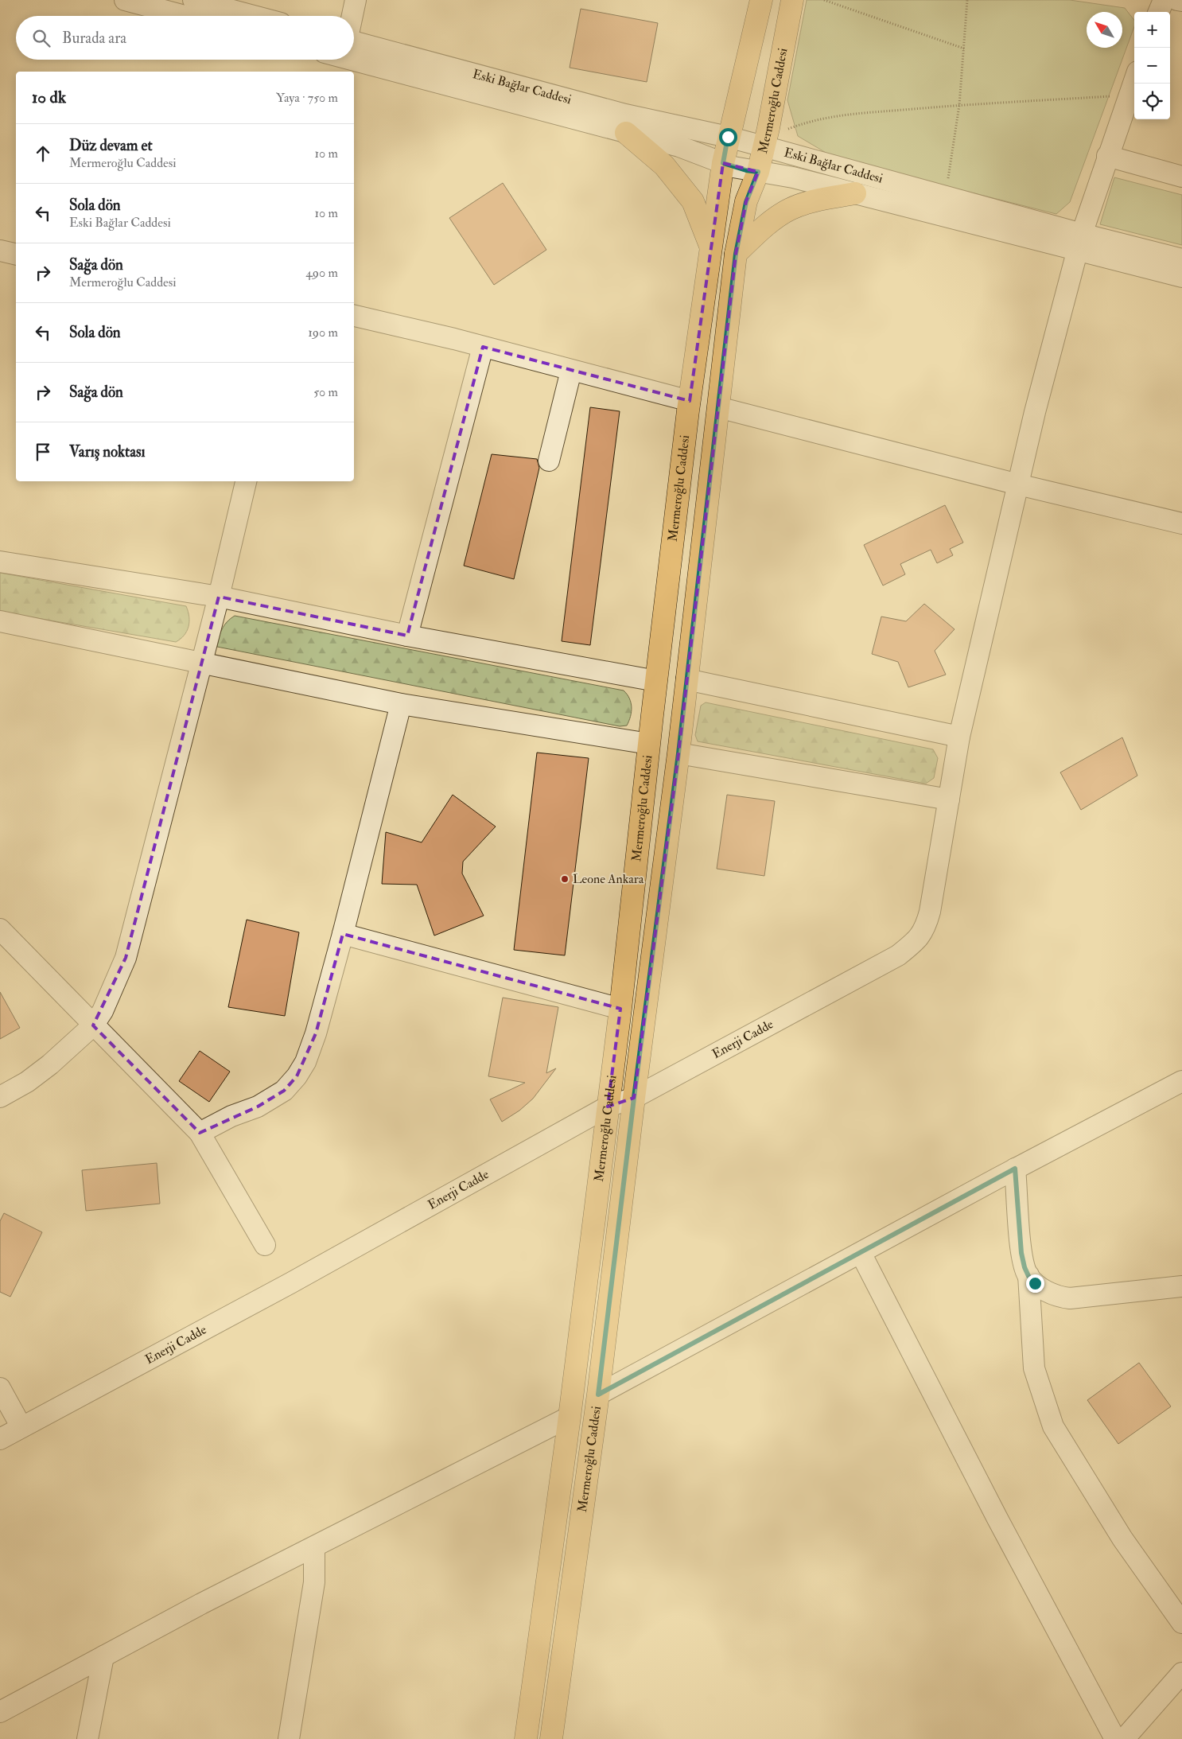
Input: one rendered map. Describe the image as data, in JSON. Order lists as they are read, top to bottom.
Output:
{
  "streets": {
    "main road": ["Mermeroğlu Caddesi"],
    "street": ["Eski Bağlar Caddesi", "Enerji Cadde"]
  },
  "crossings": [
    ["Eski Bağlar Caddesi", "Mermeroğlu Caddesi"],
    ["Eski Bağlar Caddesi", "Enerji Cadde"],
    ["Mermeroğlu Caddesi", "Enerji Cadde"]
  ],
  "places": ["Leone Ankara"],
  "north": "top left",
  "page": {
    "map_buttons": ["+", "−"],
    "search": "Burada ara",
    "heading": ["10 dk", "Yaya · 750 m"],
    "list": [
      ["Düz devam et", "Mermeroğlu Caddesi", "10 m"],
      ["Sola dön", "Eski Bağlar Caddesi", "10 m"],
      ["Sağa dön", "Mermeroğlu Caddesi", "490 m"],
      ["Sola dön", "190 m"],
      ["Sağa dön", "50 m"],
      "Varış noktası"
    ]
  }
}
